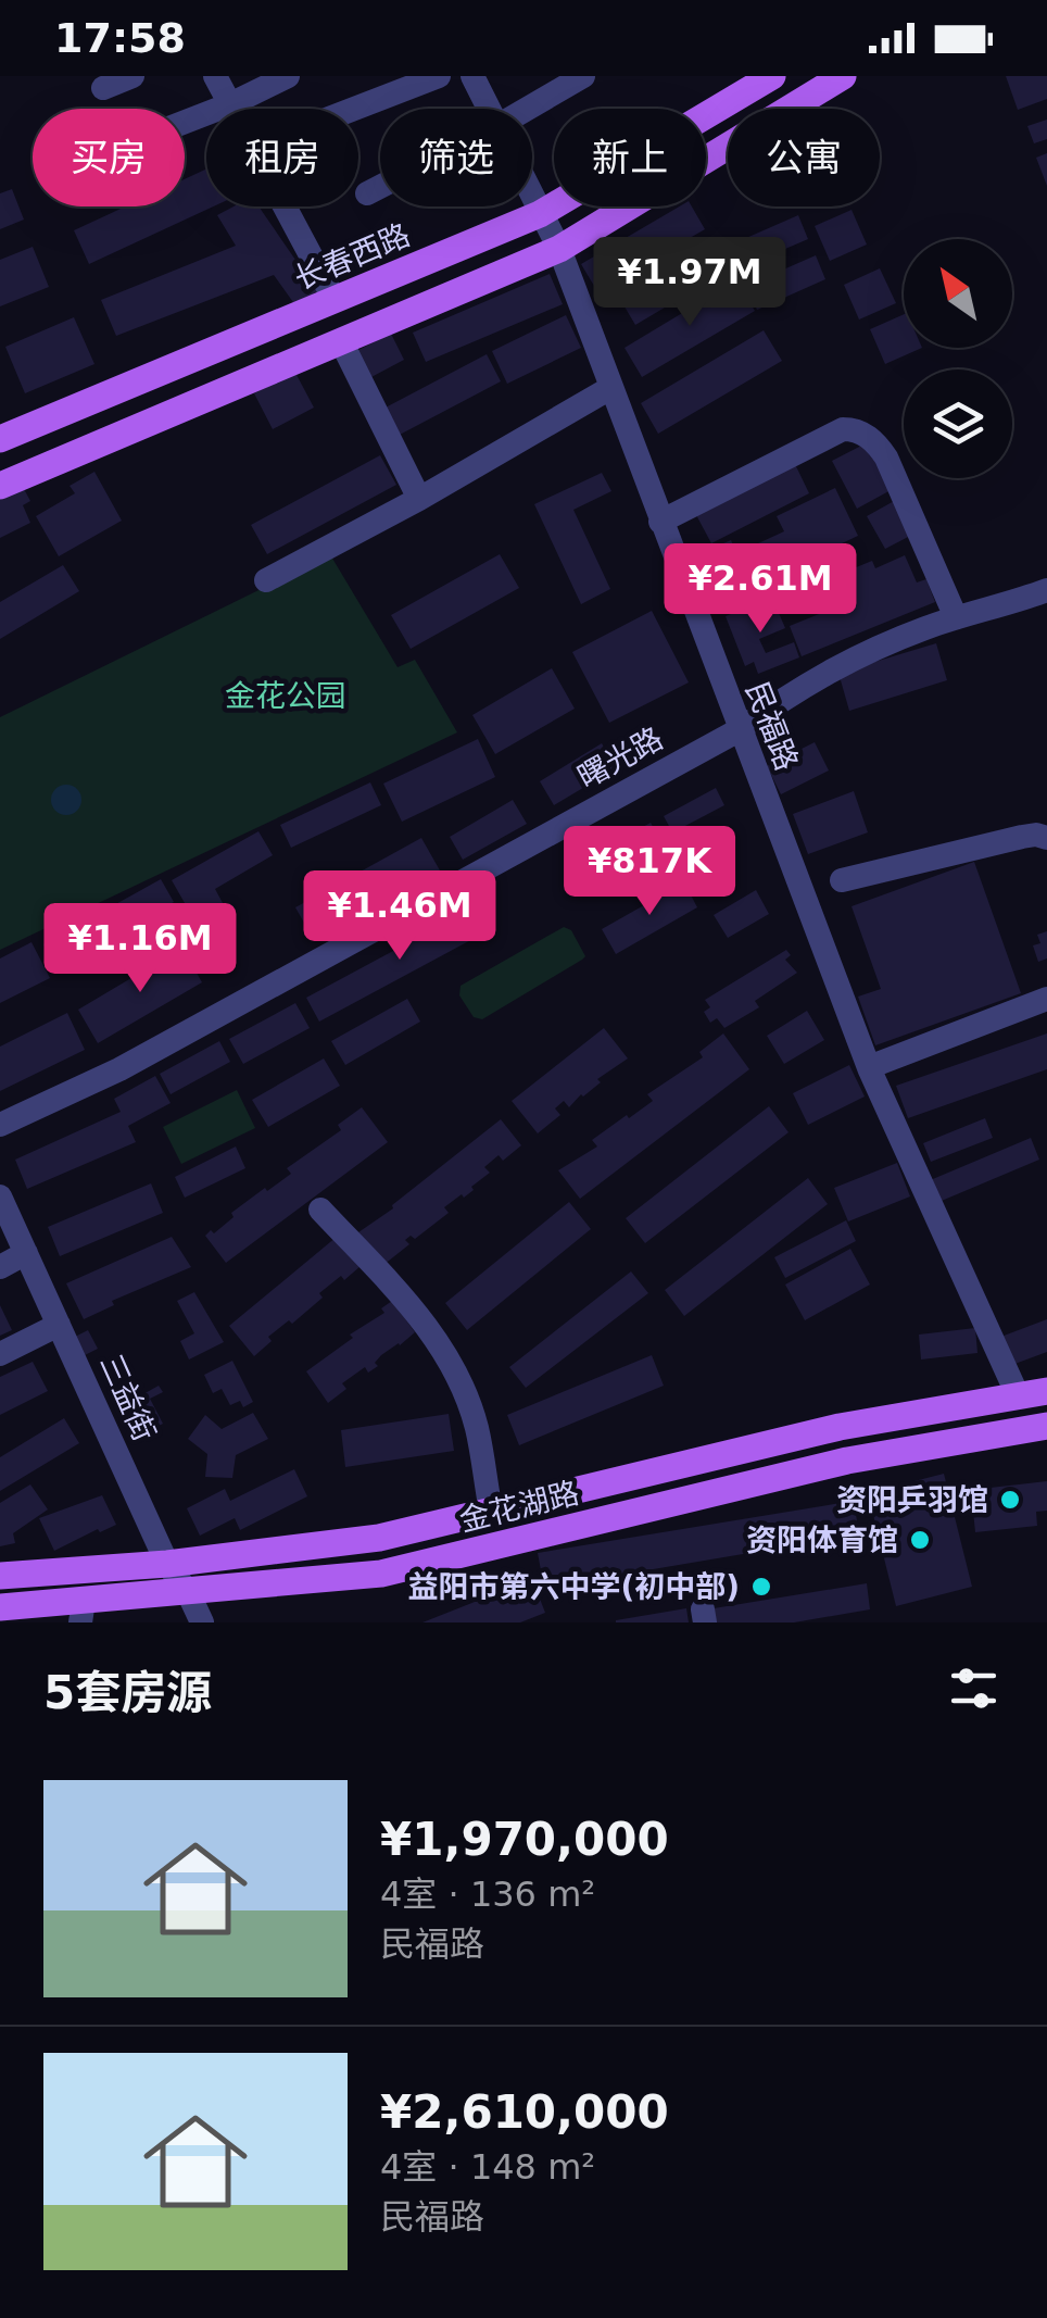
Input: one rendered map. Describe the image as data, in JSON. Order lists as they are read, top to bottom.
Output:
{
  "streets": {
    "main road": ["长春西路", "金花湖路"],
    "street": ["民福路", "曙光路", "三益街"]
  },
  "crossings": [
    ["长春西路", "民福路"],
    ["民福路", "曙光路"],
    ["三益街", "金花湖路"]
  ],
  "parks": ["金花公园"],
  "places": ["资阳乒羽馆", "资阳体育馆", "益阳市第六中学(初中部)"],
  "north": "top left",
  "page": {
    "status": "17:58",
    "chip": [
      "买房",
      "租房",
      "筛选",
      "新上",
      "公寓"
    ],
    "price": [
      "¥1.97M",
      "¥2.61M",
      "¥817K",
      "¥1.46M",
      "¥1.16M"
    ],
    "heading": "5套房源",
    "list": [
      {
        "name": "¥1,970,000",
        "note": "4室 · 136 m² · 民福路"
      },
      {
        "name": "¥2,610,000",
        "note": "4室 · 148 m² · 民福路"
      }
    ]
  }
}
